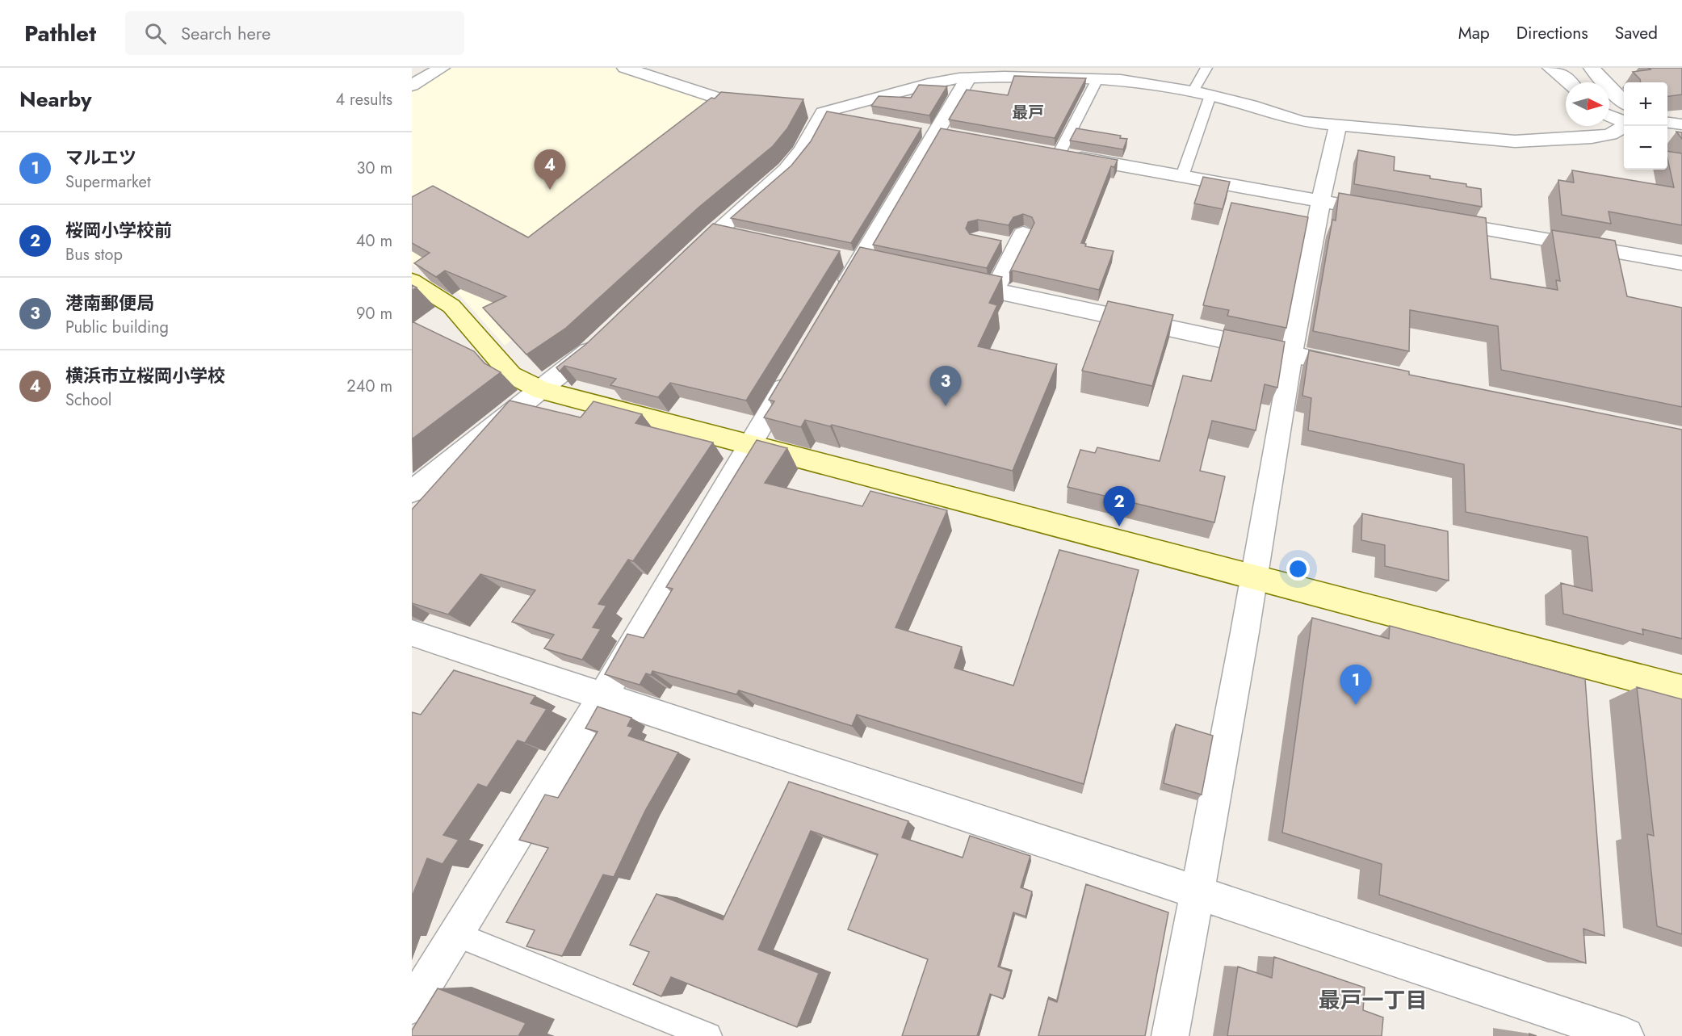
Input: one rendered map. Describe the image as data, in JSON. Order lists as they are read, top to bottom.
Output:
{
  "districts": ["最戸", "最戸一丁目"],
  "north": "right",
  "page": {
    "header": "Pathlet",
    "search": "Search here",
    "nav": ["Map", "Directions", "Saved"],
    "heading": ["Nearby", "4 results"],
    "map_buttons": ["+", "−"],
    "list": [
      {
        "mark": "1",
        "name": "マルエツ",
        "note": "Supermarket",
        "value": "30 m"
      },
      {
        "mark": "2",
        "name": "桜岡小学校前",
        "note": "Bus stop",
        "value": "40 m"
      },
      {
        "mark": "3",
        "name": "港南郵便局",
        "note": "Public building",
        "value": "90 m"
      },
      {
        "mark": "4",
        "name": "横浜市立桜岡小学校",
        "note": "School",
        "value": "240 m"
      }
    ],
    "pins": [
      "4",
      "3",
      "2",
      "1"
    ]
  }
}
